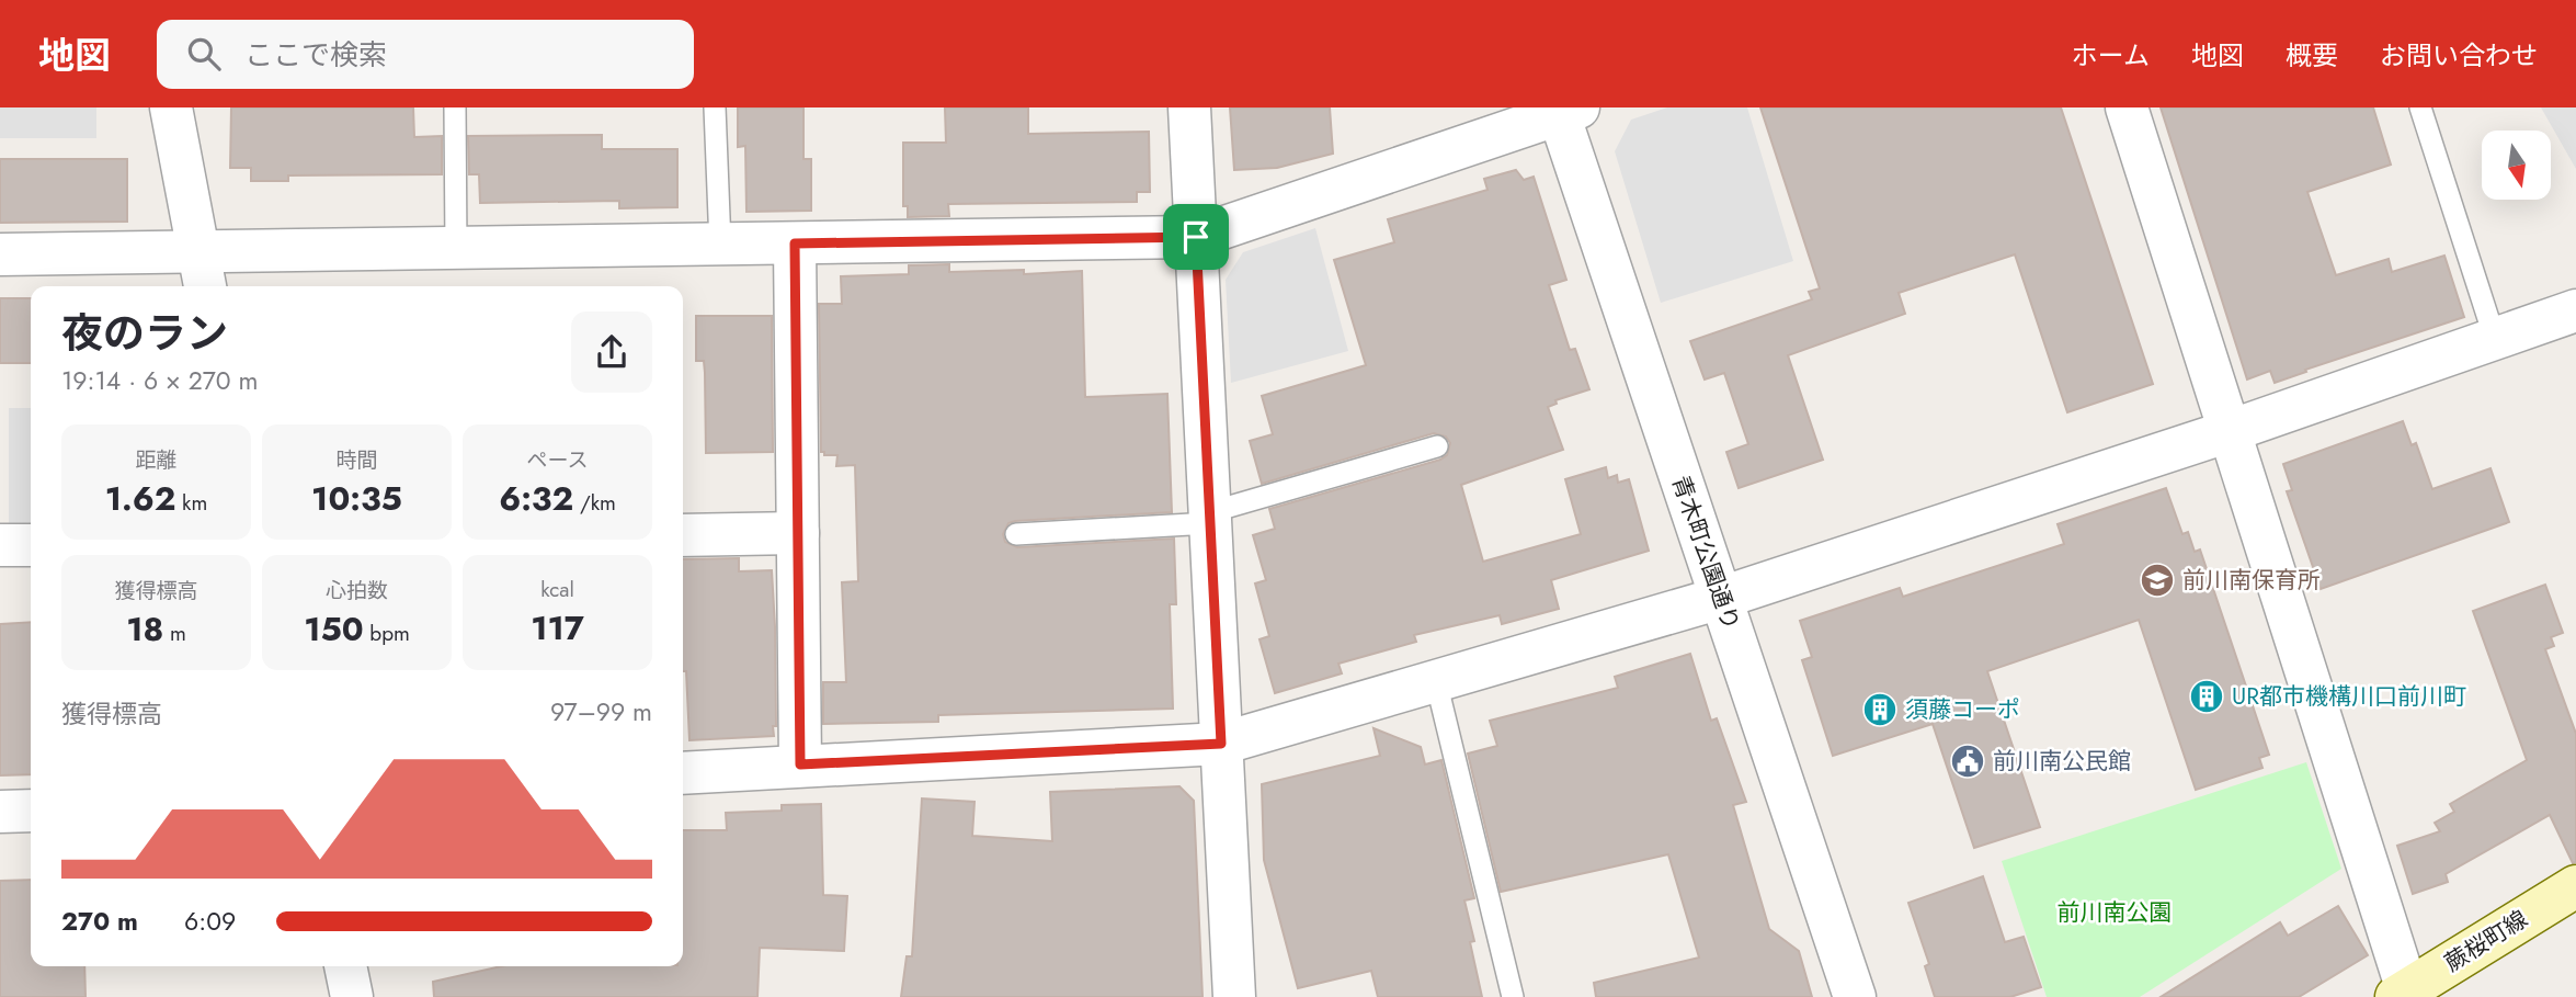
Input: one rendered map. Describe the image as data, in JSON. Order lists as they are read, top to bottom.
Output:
{
  "streets": {
    "main road": ["蕨桜町線"],
    "street": ["青木町公園通り"]
  },
  "parks": ["前川南公園"],
  "places": {
    "school or university": ["前川南保育所"],
    "building": ["UR都市機構川口前川町", "須藤コーポ"],
    "public building": ["前川南公民館"]
  },
  "north": "bottom",
  "page": {
    "header": "地図",
    "search": "ここで検索",
    "nav": [
      "ホーム",
      "地図",
      "概要",
      "お問い合わせ"
    ],
    "heading": ["夜のラン", "19:14 · 6 × 270 m"],
    "stats": [
      ["距離", "1.62 km"],
      ["時間", "10:35"],
      ["ペース", "6:32 /km"],
      ["獲得標高", "18 m"],
      ["心拍数", "150 bpm"],
      ["kcal", "117"]
    ],
    "chart": ["獲得標高", "97–99 m"],
    "list": [
      {
        "name": "270 m",
        "note": "6:09"
      }
    ]
  }
}
